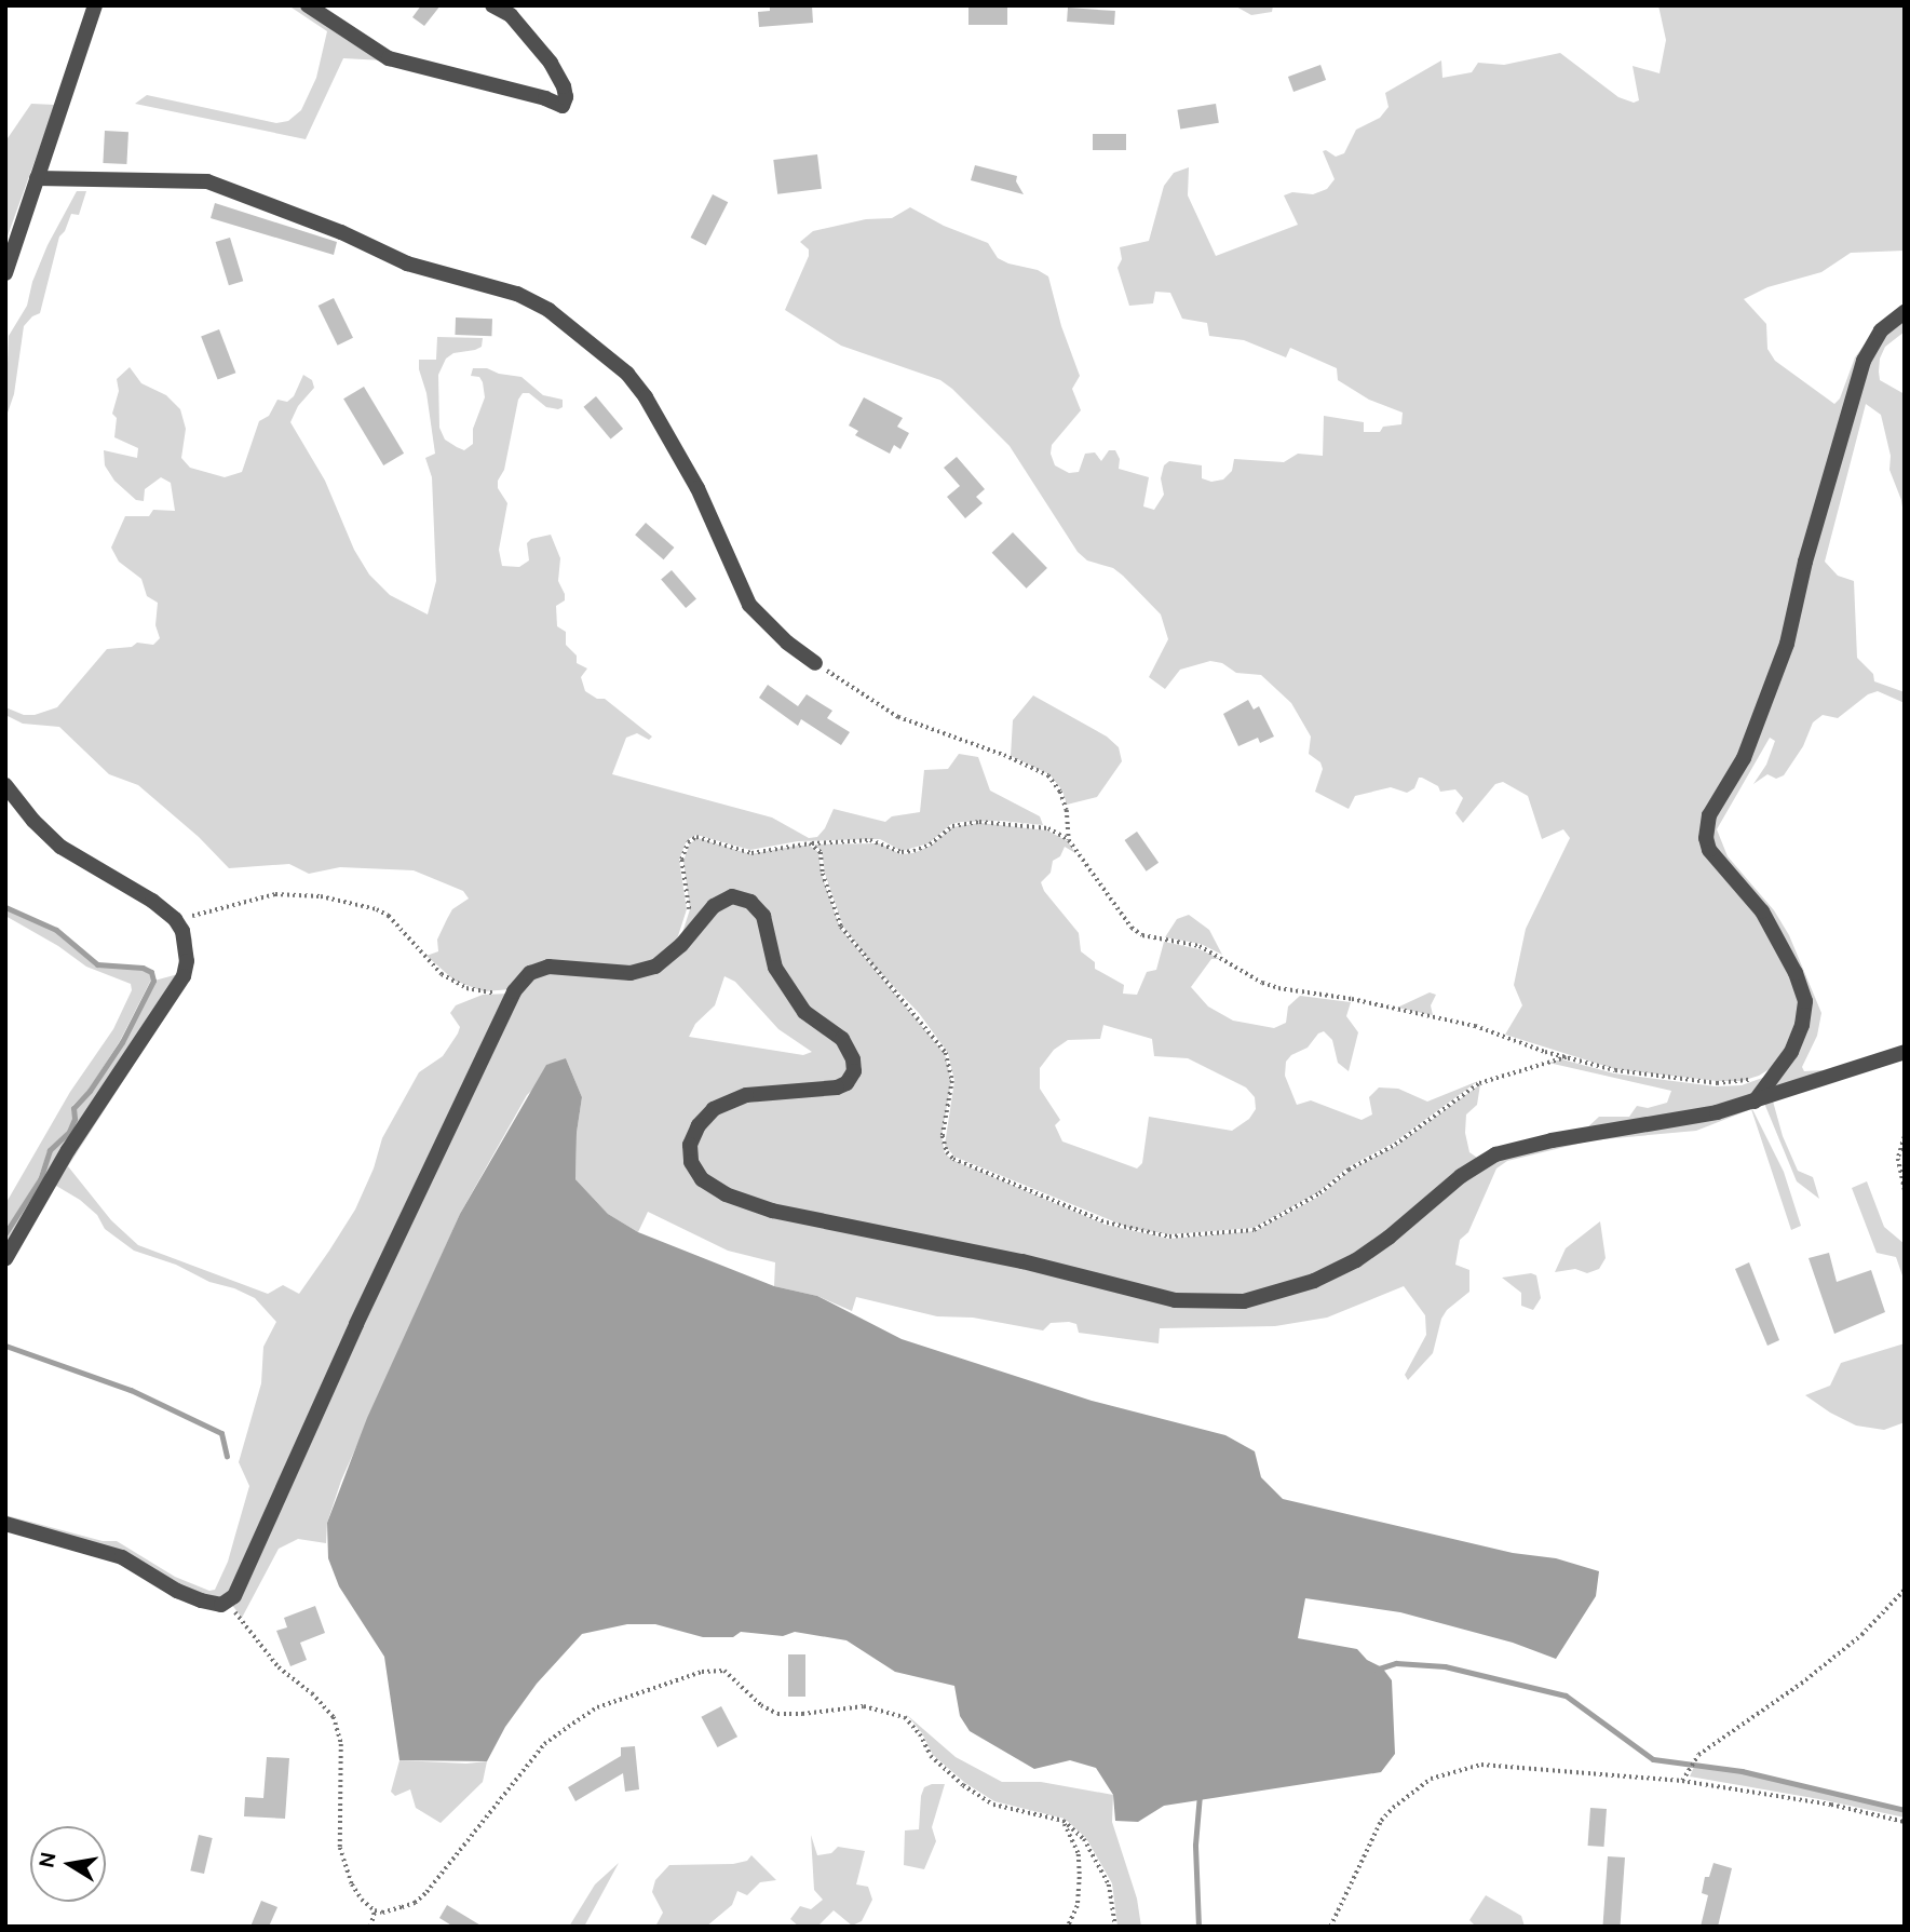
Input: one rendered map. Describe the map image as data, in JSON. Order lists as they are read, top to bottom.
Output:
{
  "north": "left"
}
